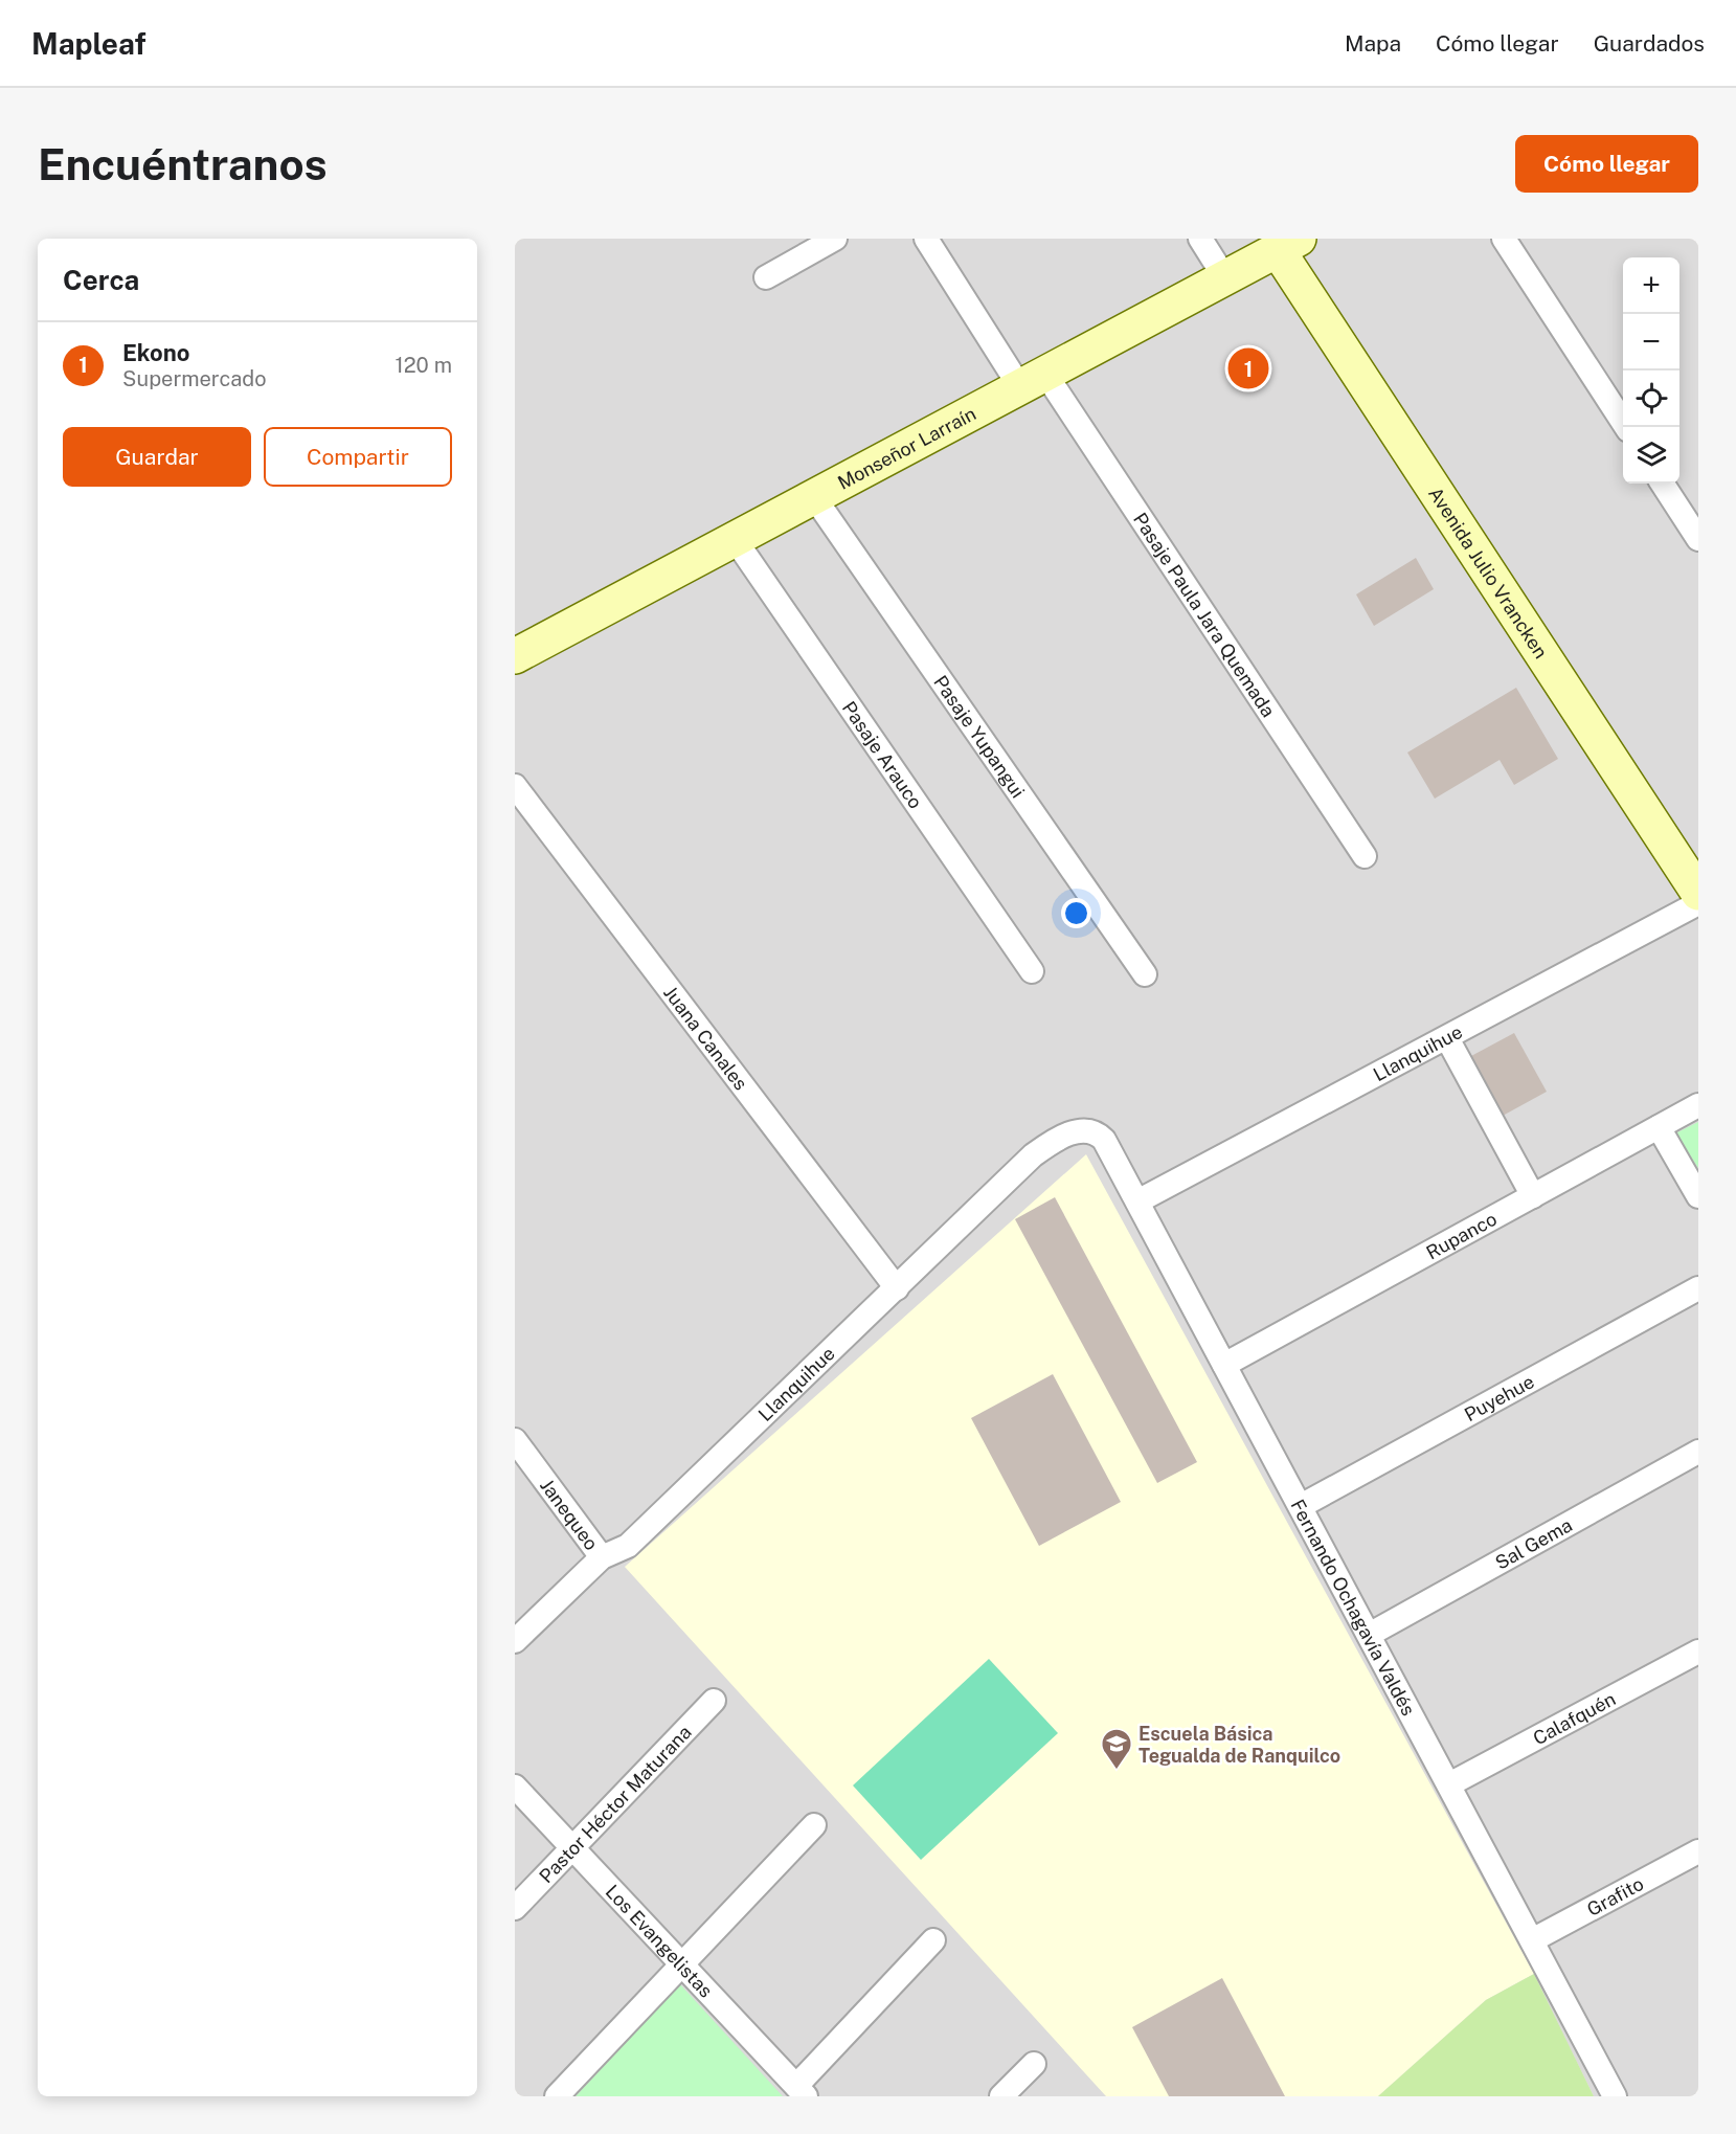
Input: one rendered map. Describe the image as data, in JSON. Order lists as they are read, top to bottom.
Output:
{
  "streets": {
    "street": [
      "Monseñor Larraín",
      "Avenida Julio Vrancken",
      "Pasaje Paula Jara Quemada",
      "Pasaje Yupangui",
      "Pasaje Arauco",
      "Juana Canales",
      "Llanquihue",
      "Rupanco",
      "Puyehue",
      "Janequeo",
      "Sal Gema",
      "Fernando Ochagavía Valdés",
      "Calafquén",
      "Pastor Héctor Maturana",
      "Grafito",
      "Los Evangelistas"
    ]
  },
  "crossings": [
    ["Monseñor Larraín", "Avenida Julio Vrancken"],
    ["Monseñor Larraín", "Pasaje Paula Jara Quemada"],
    ["Monseñor Larraín", "Pasaje Yupangui"],
    ["Monseñor Larraín", "Pasaje Arauco"],
    ["Juana Canales", "Llanquihue"],
    ["Llanquihue", "Janequeo"],
    ["Llanquihue", "Fernando Ochagavía Valdés"],
    ["Rupanco", "Fernando Ochagavía Valdés"],
    ["Puyehue", "Fernando Ochagavía Valdés"],
    ["Sal Gema", "Fernando Ochagavía Valdés"],
    ["Fernando Ochagavía Valdés", "Calafquén"],
    ["Fernando Ochagavía Valdés", "Grafito"],
    ["Pastor Héctor Maturana", "Los Evangelistas"]
  ],
  "places": {
    "school or university": ["Escuela Básica Tegualda de Ranquilco"]
  },
  "page": {
    "header": "Mapleaf",
    "nav": ["Mapa", "Cómo llegar", "Guardados"],
    "buttons": [
      "Cómo llegar",
      ["Guardar", "Compartir"]
    ],
    "title": "Encuéntranos",
    "heading": "Cerca",
    "map_buttons": ["+", "−"],
    "list": [
      {
        "mark": "1",
        "name": "Ekono",
        "note": "Supermercado",
        "value": "120 m"
      }
    ],
    "pins": "1"
  }
}
